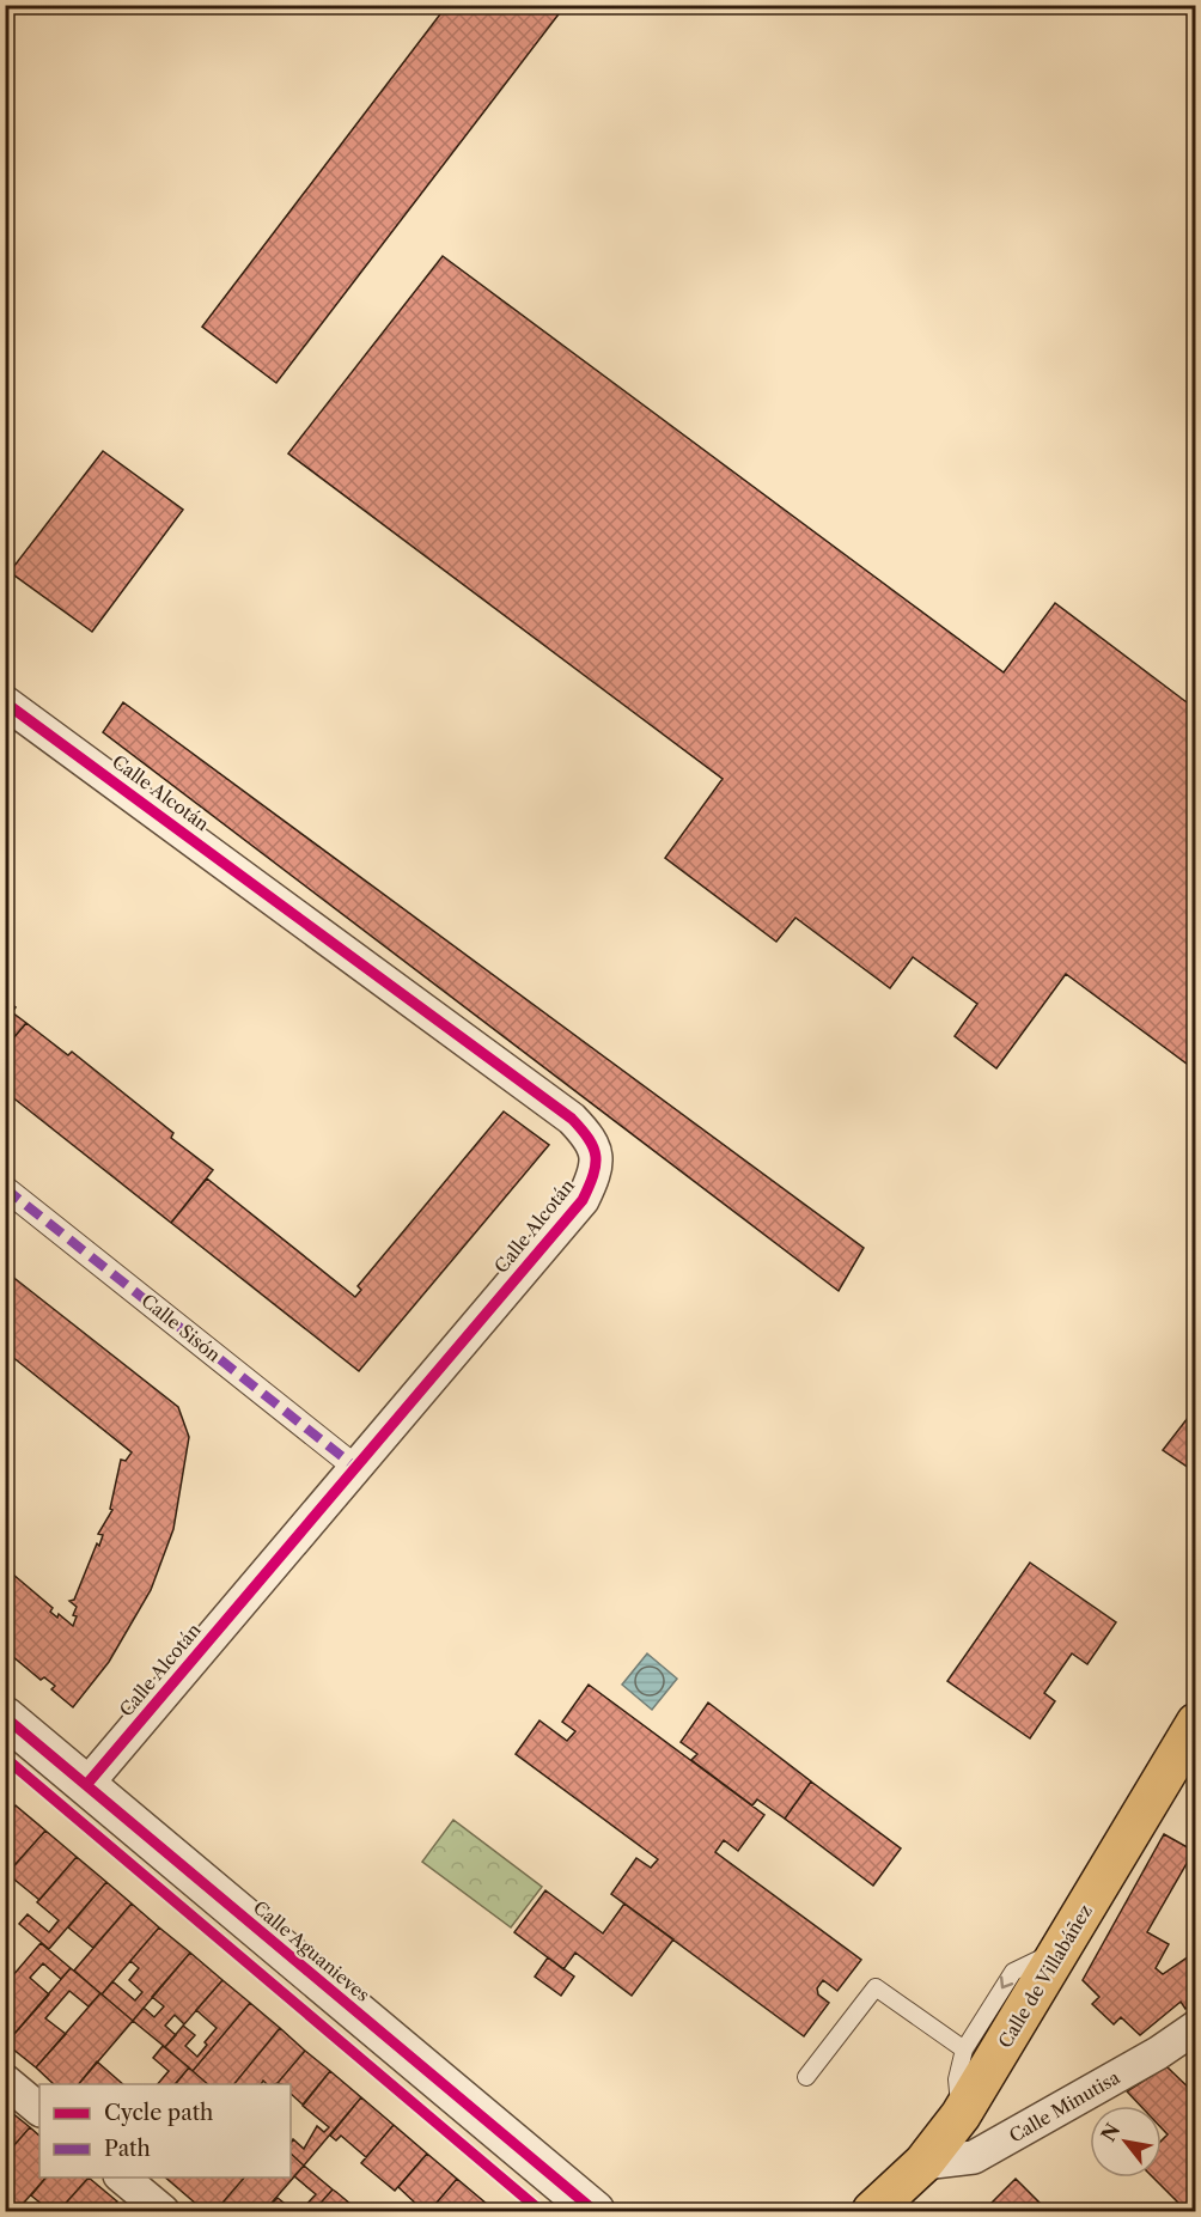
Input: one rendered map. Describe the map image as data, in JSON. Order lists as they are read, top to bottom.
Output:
{
  "streets": {
    "main road": ["Calle de Villabáñez"],
    "street": [
      "Calle Alcotán",
      "Calle Sisón",
      "Calle Aguanieves",
      "Calle Minutisa"
    ]
  },
  "crossings": [
    ["Calle Alcotán", "Calle Sisón"],
    ["Calle Alcotán", "Calle Aguanieves"],
    ["Calle de Villabáñez", "Calle Minutisa"]
  ],
  "legend": ["Cycle path", "Path"],
  "north": "top left"
}
